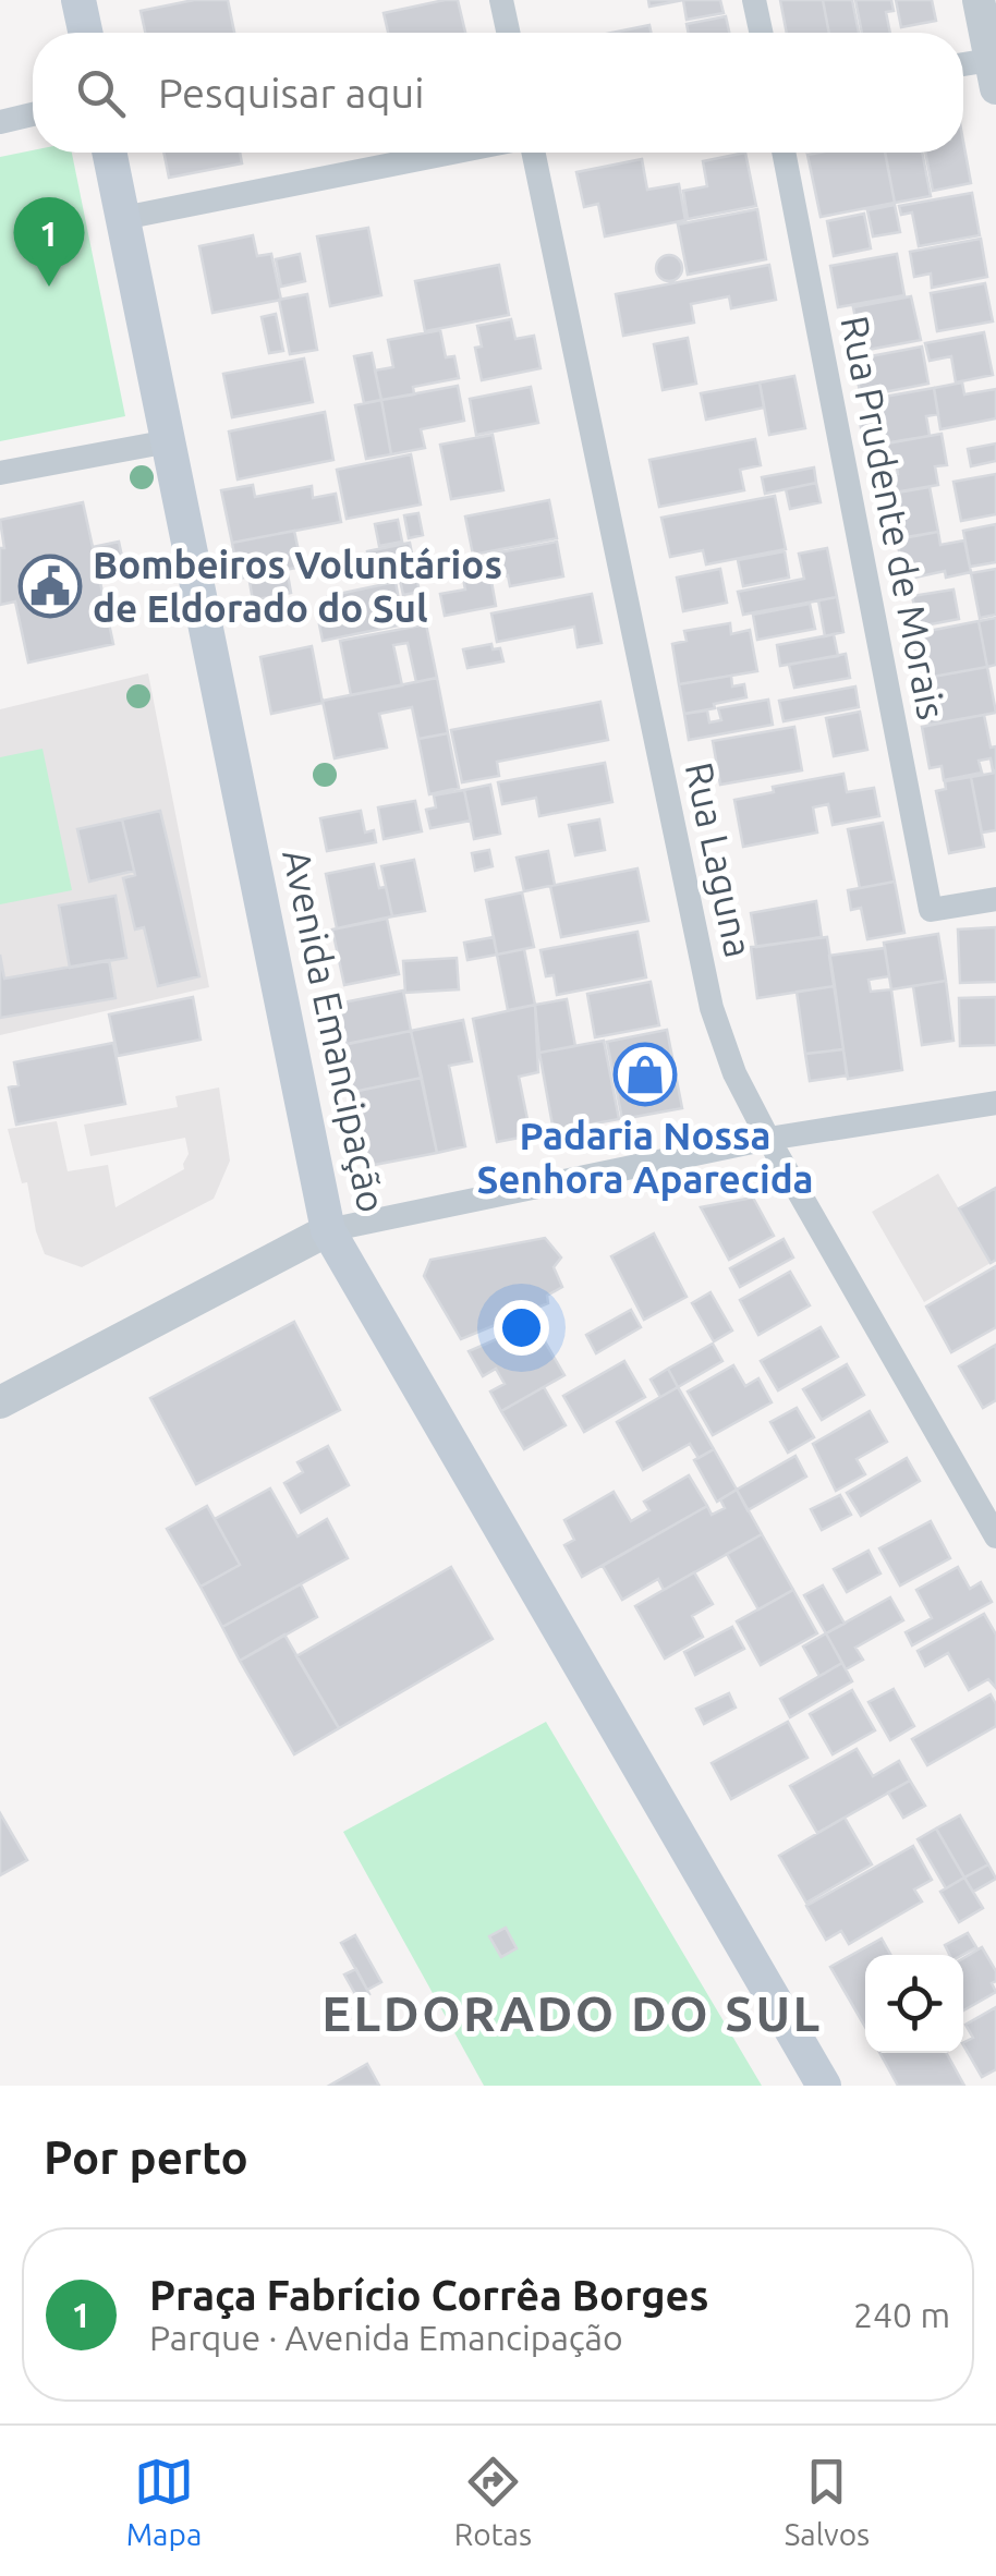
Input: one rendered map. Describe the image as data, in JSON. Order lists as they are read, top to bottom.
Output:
{
  "streets": {
    "main road": ["Avenida Emancipação"],
    "street": ["Rua Prudente de Morais", "Rua Laguna"]
  },
  "districts": ["ELDORADO DO SUL"],
  "places": {
    "public building": ["Bombeiros Voluntários de Eldorado do Sul"],
    "shop": ["Padaria Nossa Senhora Aparecida"]
  },
  "page": {
    "search": "Pesquisar aqui",
    "pins": "1",
    "heading": "Por perto",
    "list": [
      {
        "mark": "1",
        "name": "Praça Fabrício Corrêa Borges",
        "note": "Parque · Avenida Emancipação",
        "value": "240 m"
      }
    ],
    "nav": ["Mapa", "Rotas", "Salvos"]
  }
}
